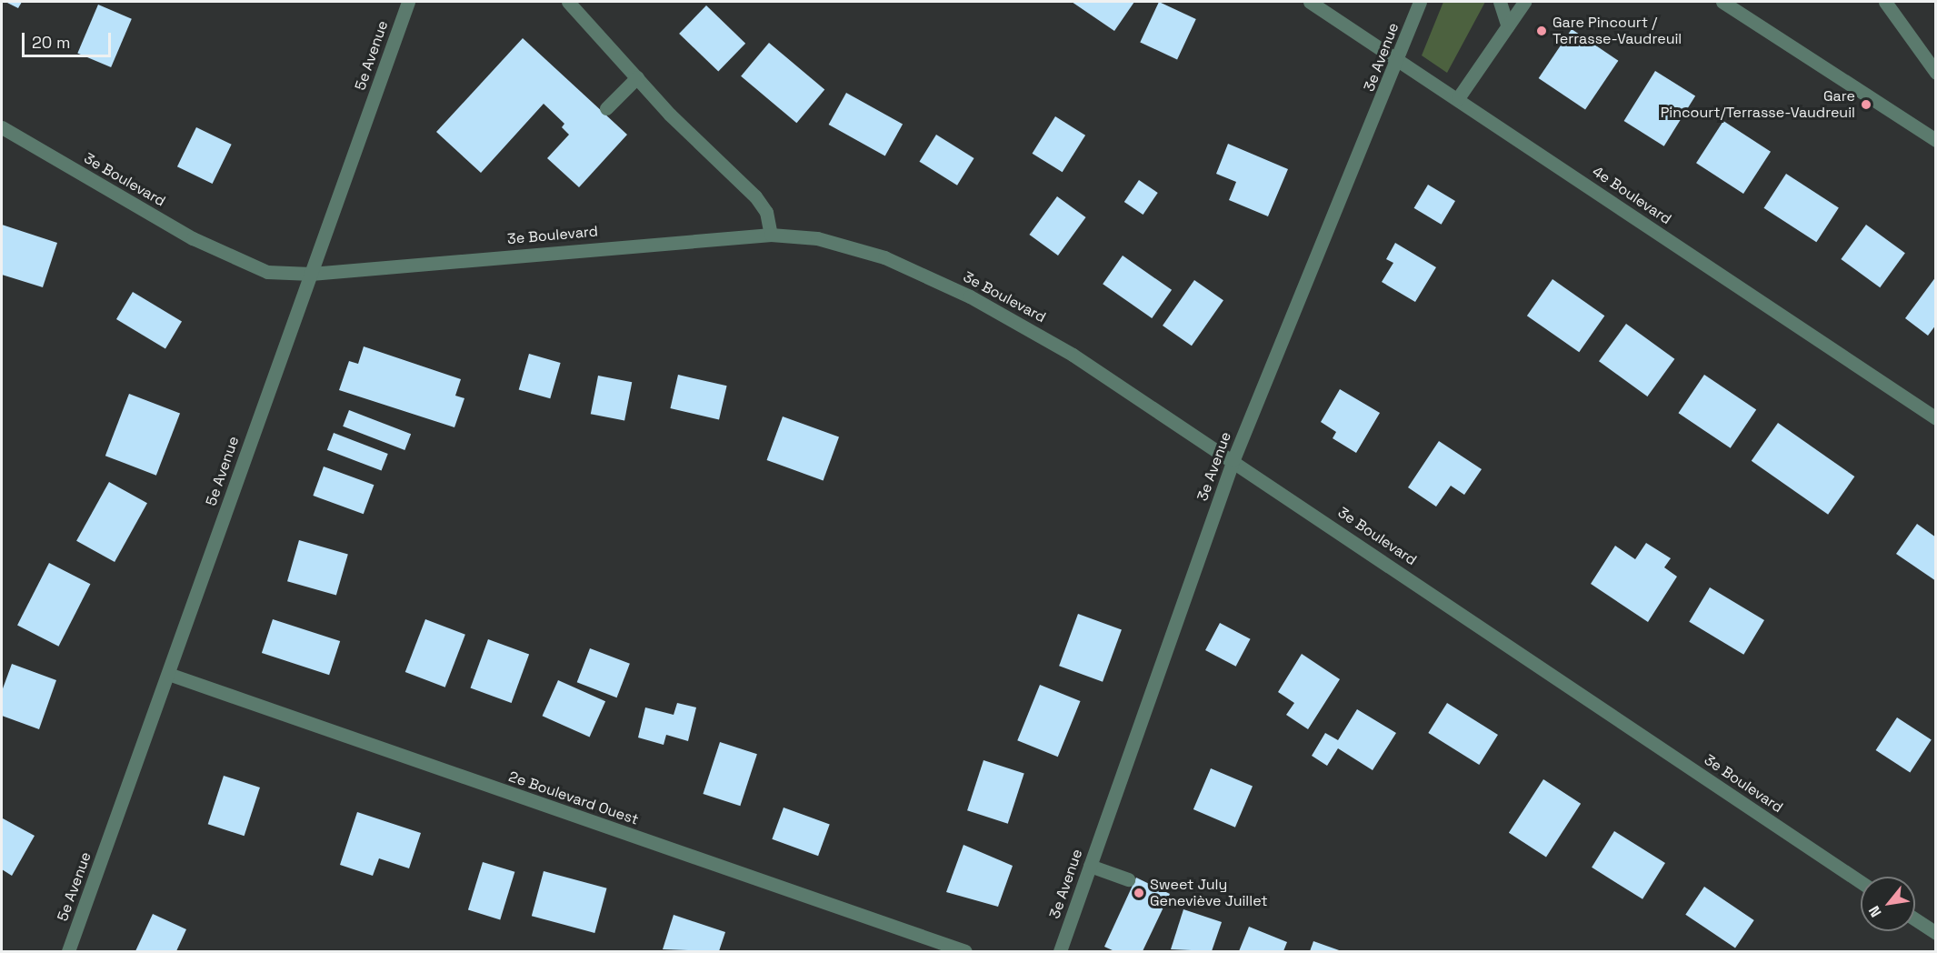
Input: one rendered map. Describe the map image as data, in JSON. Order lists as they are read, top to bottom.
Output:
{
  "streets": {
    "street": [
      "5e Avenue",
      "3e Avenue",
      "3e Boulevard",
      "4e Boulevard",
      "2e Boulevard Ouest"
    ]
  },
  "crossings": [
    ["5e Avenue", "3e Boulevard"],
    ["5e Avenue", "2e Boulevard Ouest"],
    ["3e Avenue", "3e Boulevard"],
    ["3e Avenue", "4e Boulevard"]
  ],
  "places": ["Gare Pincourt / Terrasse-Vaudreuil", "Gare Pincourt/Terrasse-Vaudreuil", "Sweet July Geneviève Juillet"],
  "scale_bar": "20 m",
  "north": "bottom left"
}
